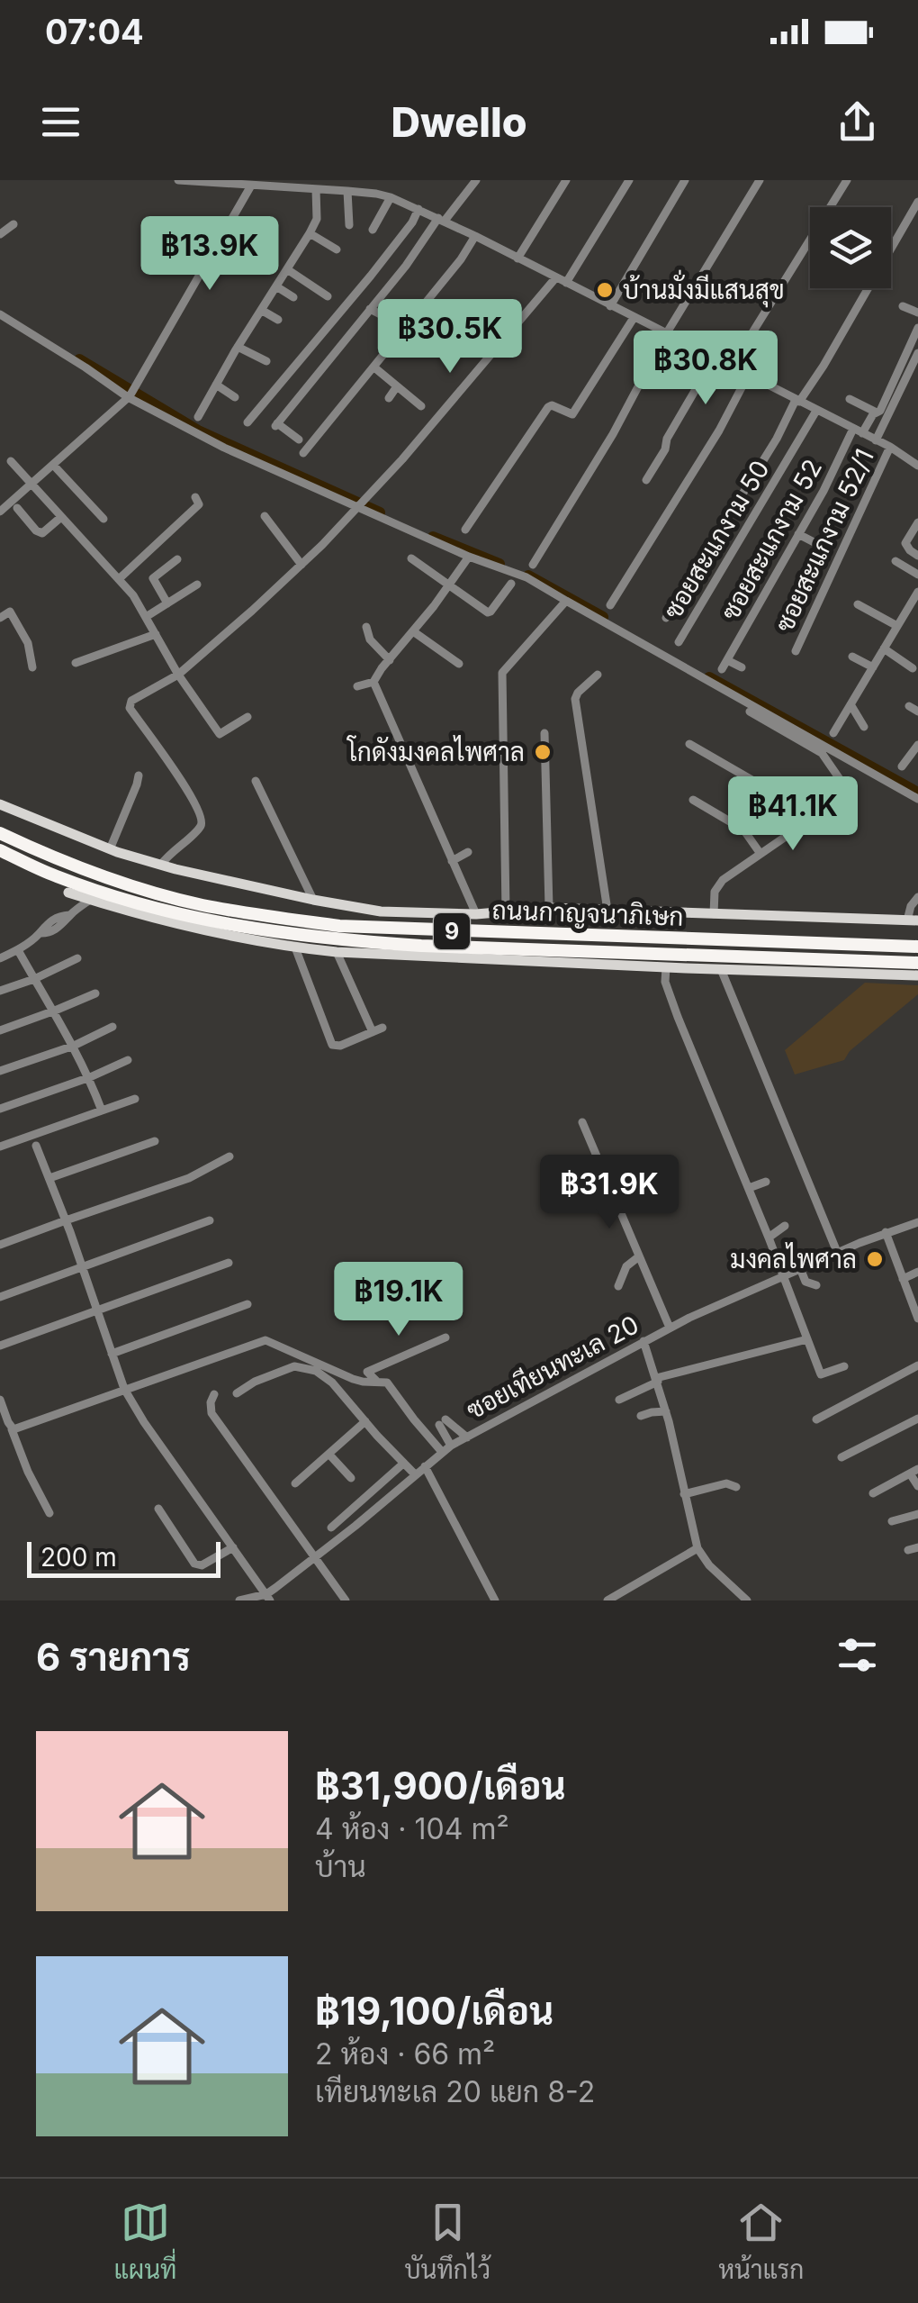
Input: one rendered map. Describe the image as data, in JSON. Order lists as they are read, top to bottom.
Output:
{
  "streets": {
    "highway": ["ถนนกาญจนาภิเษก", "9"],
    "street": [
      "ซอยสะแกงาม 50",
      "ซอยสะแกงาม 52",
      "ซอยสะแกงาม 52/1",
      "ซอยเทียนทะเล 20"
    ]
  },
  "places": ["บ้านมั่งมีแสนสุข", "โกดังมงคลไพศาล", "มงคลไพศาล"],
  "scale_bar": "200 m",
  "page": {
    "status": "07:04",
    "header": "Dwello",
    "price": [
      "฿13.9K",
      "฿30.5K",
      "฿30.8K",
      "฿41.1K",
      "฿31.9K",
      "฿19.1K"
    ],
    "scale": "200 m",
    "heading": "6 รายการ",
    "list": [
      {
        "name": "฿31,900/เดือน",
        "note": "4 ห้อง · 104 m² · บ้าน"
      },
      {
        "name": "฿19,100/เดือน",
        "note": "2 ห้อง · 66 m² · เทียนทะเล 20 แยก 8-2"
      }
    ],
    "tabs": ["แผนที่", "บันทึกไว้", "หน้าแรก"]
  }
}
